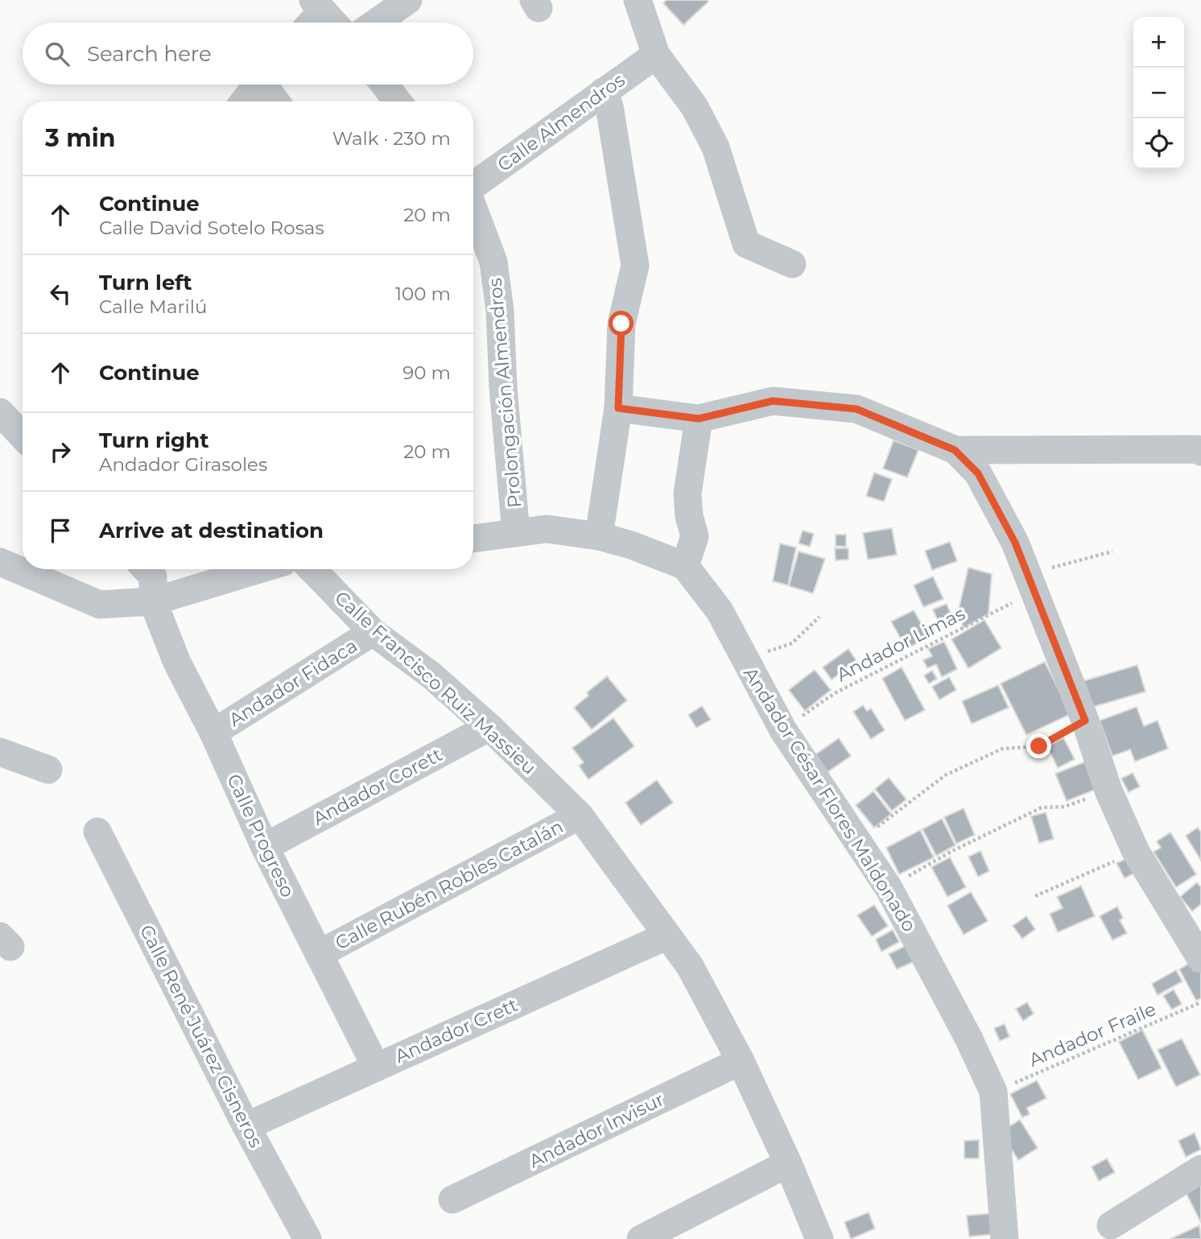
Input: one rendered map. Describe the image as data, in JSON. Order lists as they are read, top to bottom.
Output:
{
  "streets": {
    "street": [
      "Calle Almendros",
      "Prolongación Almendros",
      "Andador Fidaca",
      "Calle Francisco Ruiz Massieu",
      "Andador Corett",
      "Andador César Flores Maldonado",
      "Calle Progreso",
      "Calle Rubén Robles Catalán",
      "Andador Crett",
      "Calle René Juárez Cisneros",
      "Andador Invisur"
    ],
    "path": ["Andador Limas", "Andador Fraile"]
  },
  "crossings": [
    ["Andador Limas", "Andador César Flores Maldonado"],
    ["Andador Fidaca", "Calle Francisco Ruiz Massieu"],
    ["Andador Fidaca", "Calle Progreso"],
    ["Calle Francisco Ruiz Massieu", "Andador Corett"],
    ["Calle Francisco Ruiz Massieu", "Calle Rubén Robles Catalán"],
    ["Calle Francisco Ruiz Massieu", "Andador Crett"],
    ["Calle Francisco Ruiz Massieu", "Andador Invisur"],
    ["Andador Corett", "Calle Progreso"],
    ["Andador César Flores Maldonado", "Andador Fraile"],
    ["Calle Progreso", "Calle Rubén Robles Catalán"],
    ["Calle Progreso", "Andador Crett"],
    ["Andador Crett", "Calle René Juárez Cisneros"]
  ],
  "page": {
    "map_buttons": ["+", "−"],
    "search": "Search here",
    "heading": ["3 min", "Walk · 230 m"],
    "list": [
      ["Continue", "Calle David Sotelo Rosas", "20 m"],
      ["Turn left", "Calle Marilú", "100 m"],
      ["Continue", "90 m"],
      ["Turn right", "Andador Girasoles", "20 m"],
      "Arrive at destination"
    ]
  }
}
